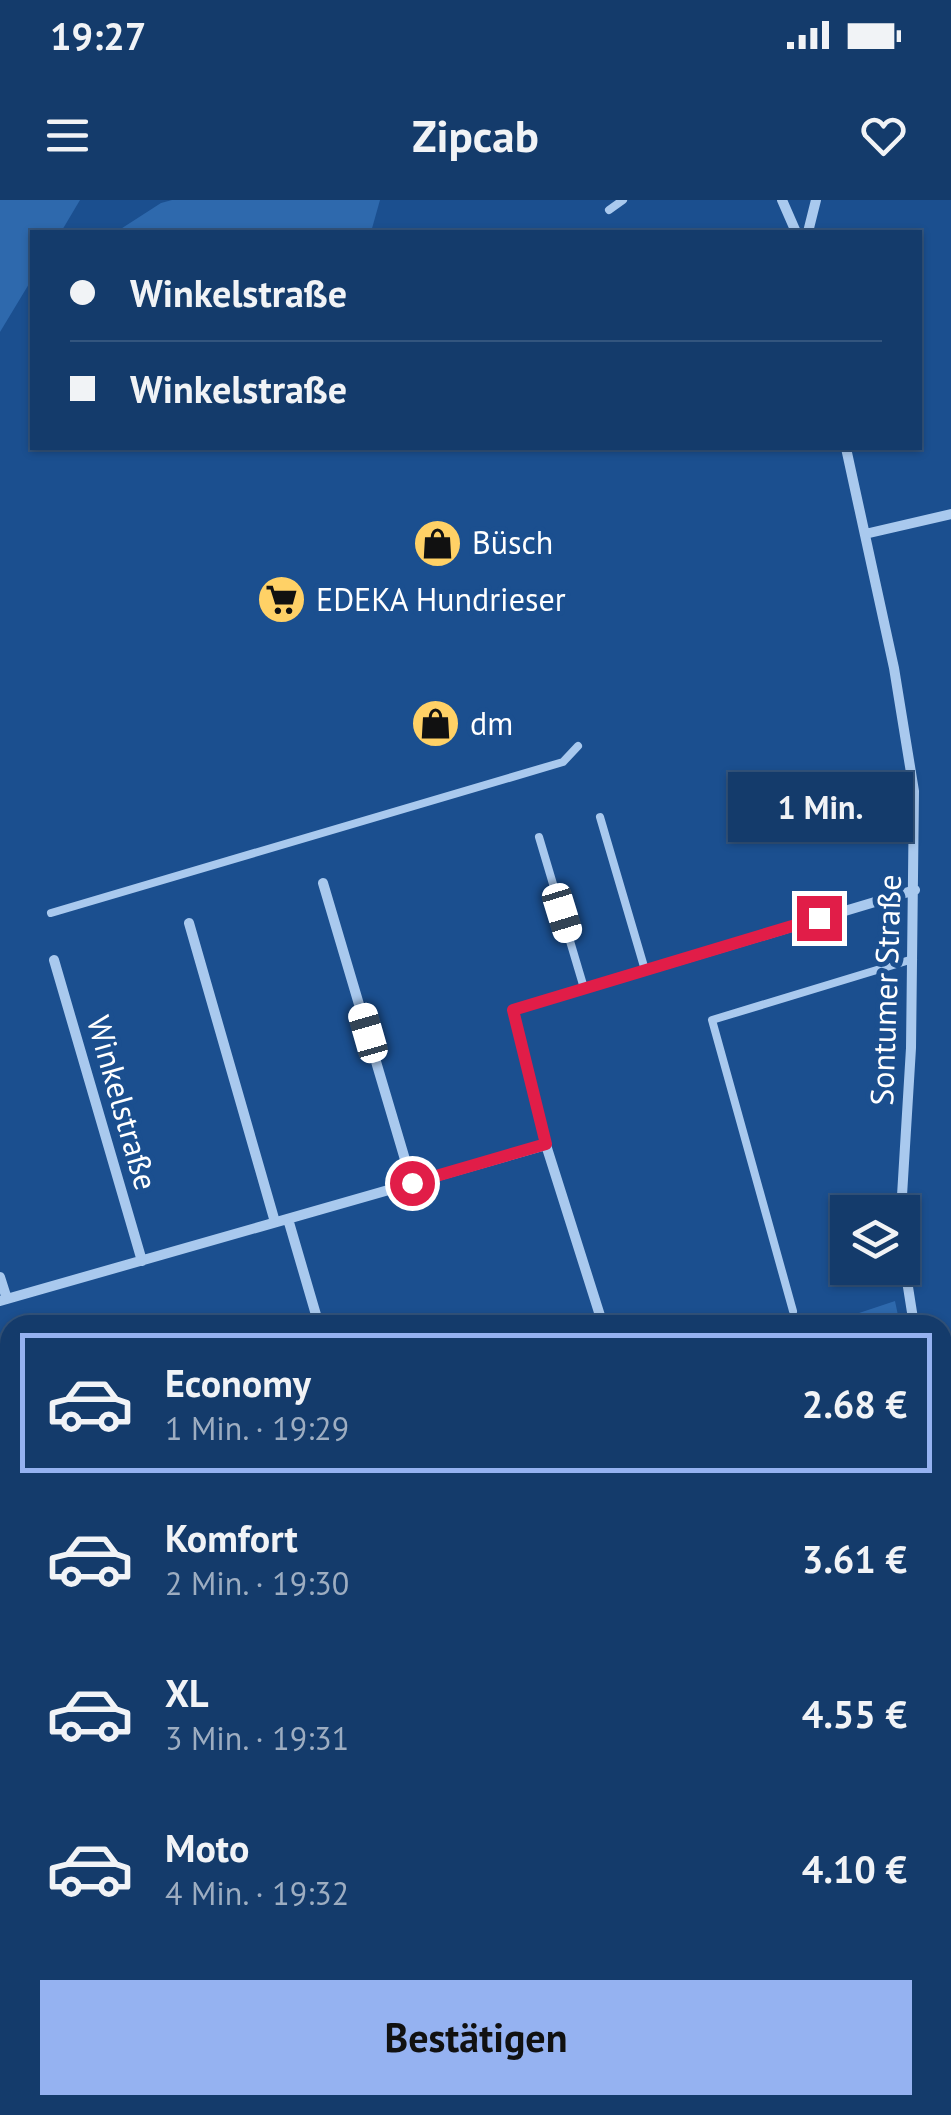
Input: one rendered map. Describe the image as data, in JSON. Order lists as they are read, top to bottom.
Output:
{
  "streets": {
    "street": ["Sontumer Straße", "Winkelstraße"]
  },
  "places": {
    "shop": ["Büsch", "dm"],
    "supermarket": ["EDEKA Hundrieser"]
  },
  "page": {
    "status": "19:27",
    "header": "Zipcab",
    "banner": ["Winkelstraße", "Winkelstraße"],
    "bubble": "1 Min.",
    "list": [
      {
        "name": "Economy",
        "note": "1 Min. · 19:29",
        "value": "2.68 €"
      },
      {
        "name": "Komfort",
        "note": "2 Min. · 19:30",
        "value": "3.61 €"
      },
      {
        "name": "XL",
        "note": "3 Min. · 19:31",
        "value": "4.55 €"
      },
      {
        "name": "Moto",
        "note": "4 Min. · 19:32",
        "value": "4.10 €"
      }
    ],
    "buttons": "Bestätigen"
  }
}
